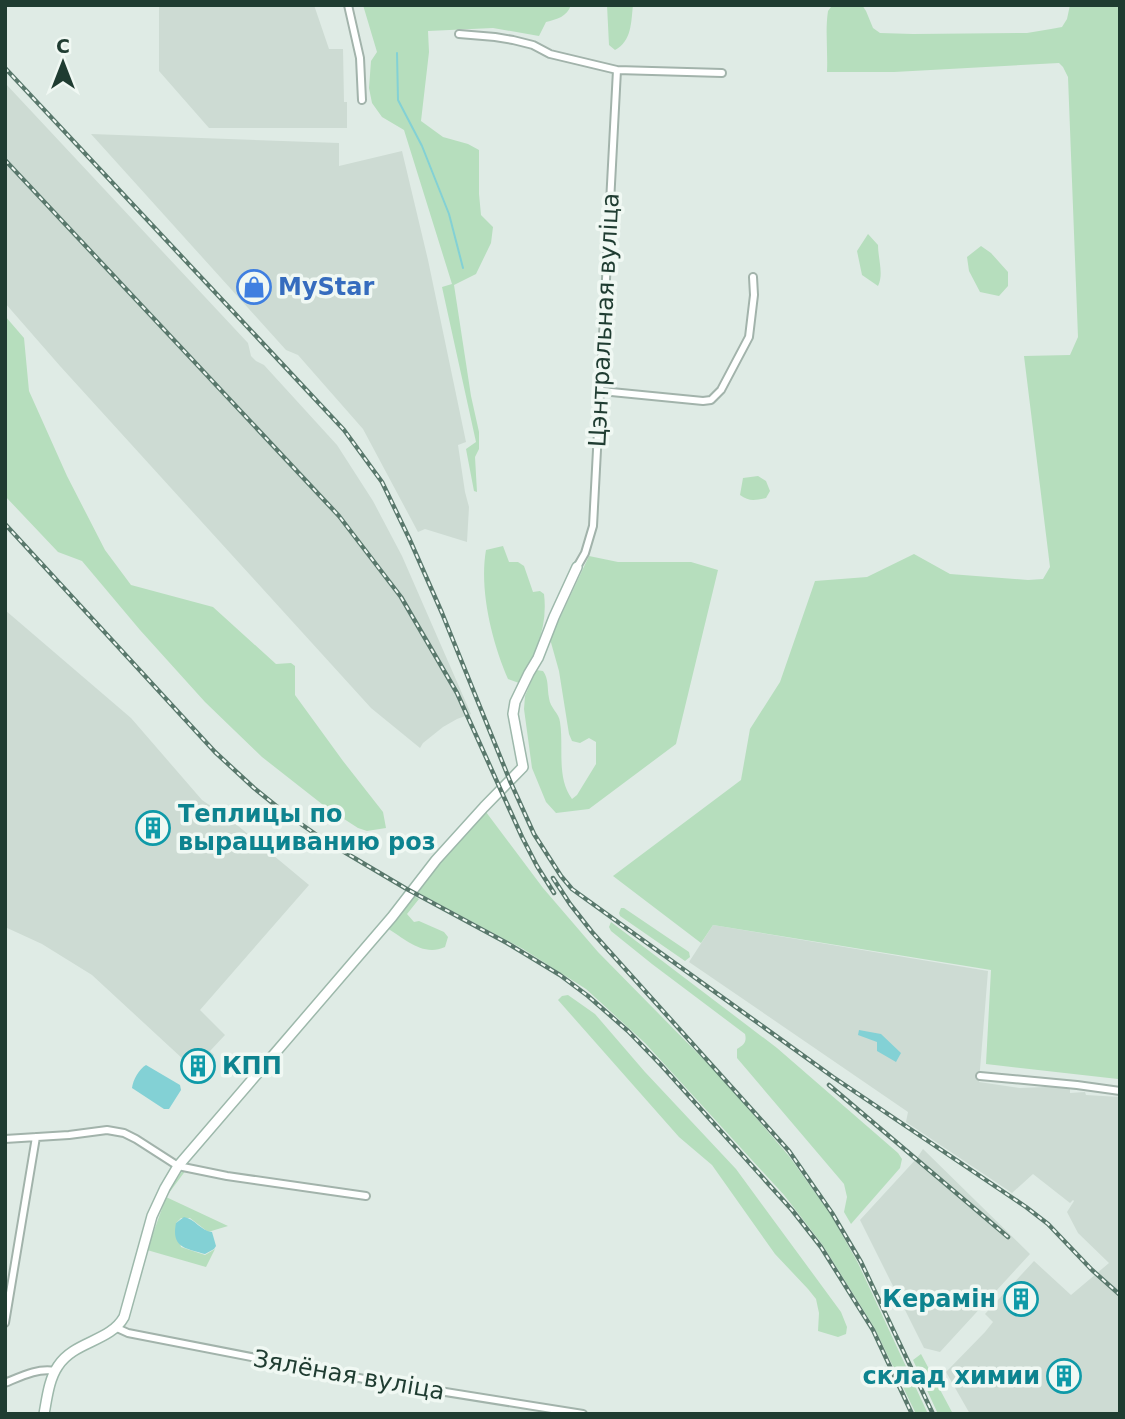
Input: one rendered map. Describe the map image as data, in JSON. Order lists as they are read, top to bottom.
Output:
{
  "streets": {
    "street": ["Цэнтральная вуліца", "Зялёная вуліца"]
  },
  "places": {
    "shop": ["MyStar"],
    "building": [
      "Теплицы по выращиванию роз",
      "КПП",
      "Керамін",
      "склад химии"
    ]
  },
  "north": "top"
}
